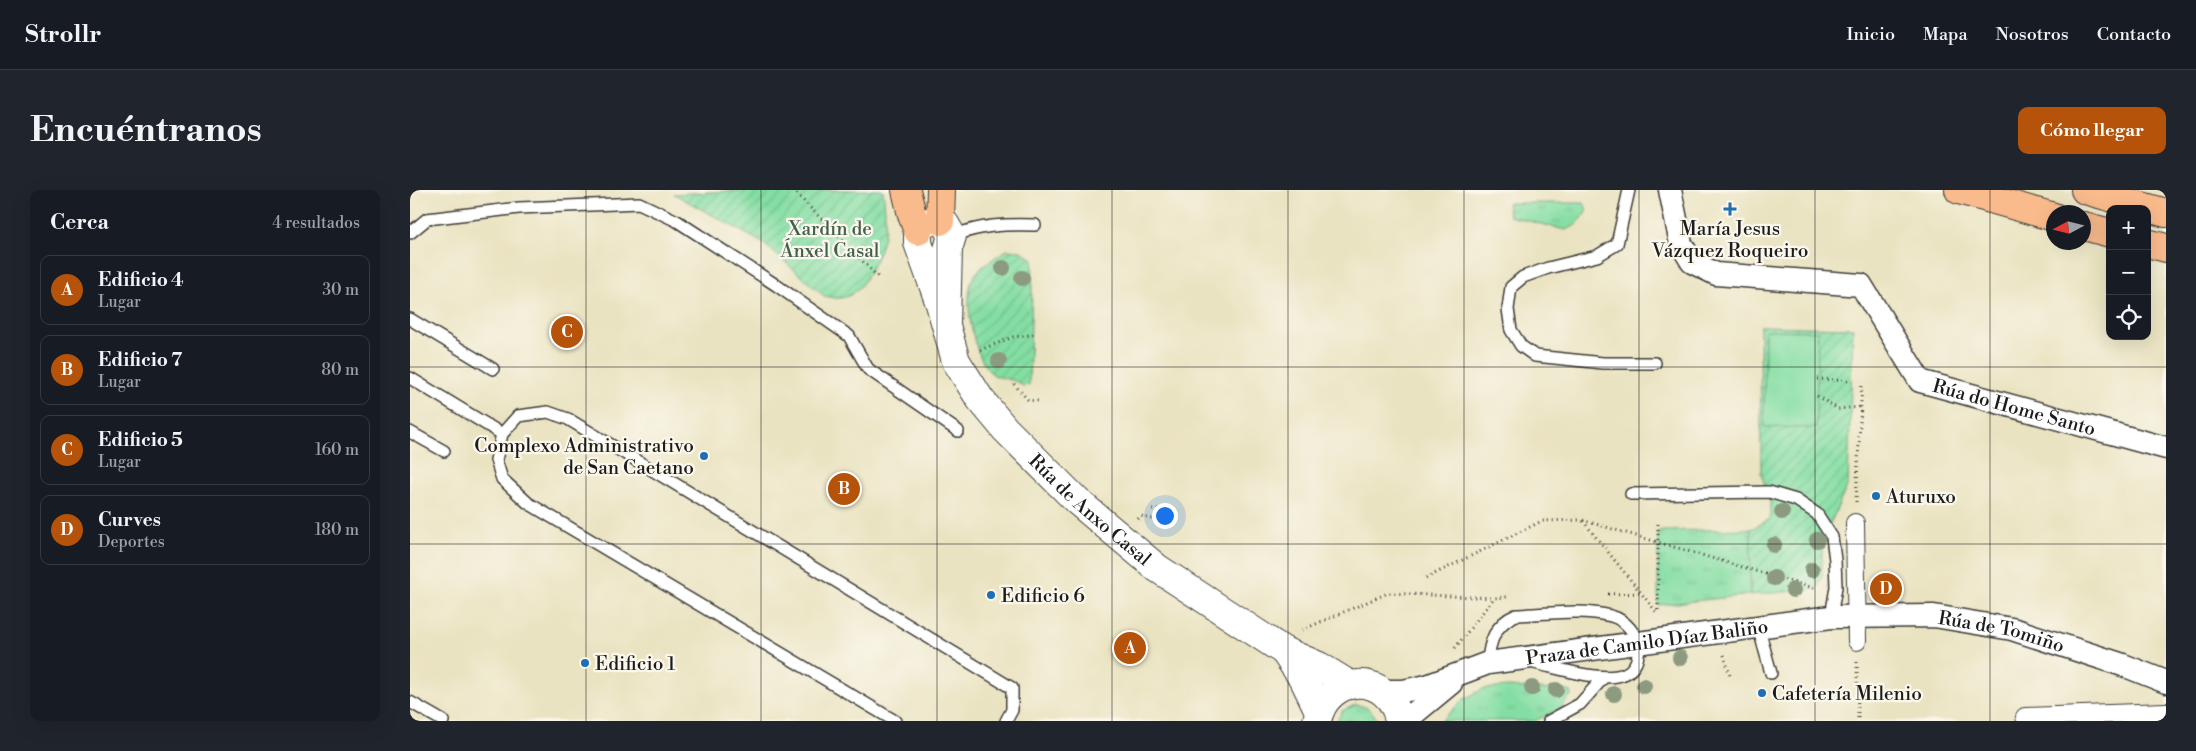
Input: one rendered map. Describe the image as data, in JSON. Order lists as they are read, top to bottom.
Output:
{
  "streets": {
    "street": [
      "Rúa do Home Santo",
      "Rúa de Anxo Casal",
      "Rúa de Tomiño",
      "Praza de Camilo Díaz Baliño"
    ]
  },
  "crossings": [
    ["Rúa de Anxo Casal", "Praza de Camilo Díaz Baliño"],
    ["Rúa de Tomiño", "Praza de Camilo Díaz Baliño"]
  ],
  "parks": ["Xardín de Ánxel Casal"],
  "places": {
    "health": ["María Jesus Vázquez Roqueiro"],
    "other": [
      "Complexo Administrativo de San Caetano",
      "Aturuxo",
      "Edificio 6",
      "Edificio 1",
      "Cafetería Milenio"
    ]
  },
  "north": "left",
  "page": {
    "header": "Strollr",
    "nav": [
      "Inicio",
      "Mapa",
      "Nosotros",
      "Contacto"
    ],
    "buttons": "Cómo llegar",
    "title": "Encuéntranos",
    "heading": ["Cerca", "4 resultados"],
    "map_buttons": ["+", "−"],
    "list": [
      {
        "mark": "A",
        "name": "Edificio 4",
        "note": "Lugar",
        "value": "30 m"
      },
      {
        "mark": "B",
        "name": "Edificio 7",
        "note": "Lugar",
        "value": "80 m"
      },
      {
        "mark": "C",
        "name": "Edificio 5",
        "note": "Lugar",
        "value": "160 m"
      },
      {
        "mark": "D",
        "name": "Curves",
        "note": "Deportes",
        "value": "180 m"
      }
    ],
    "pins": [
      "C",
      "B",
      "D",
      "A"
    ]
  }
}
